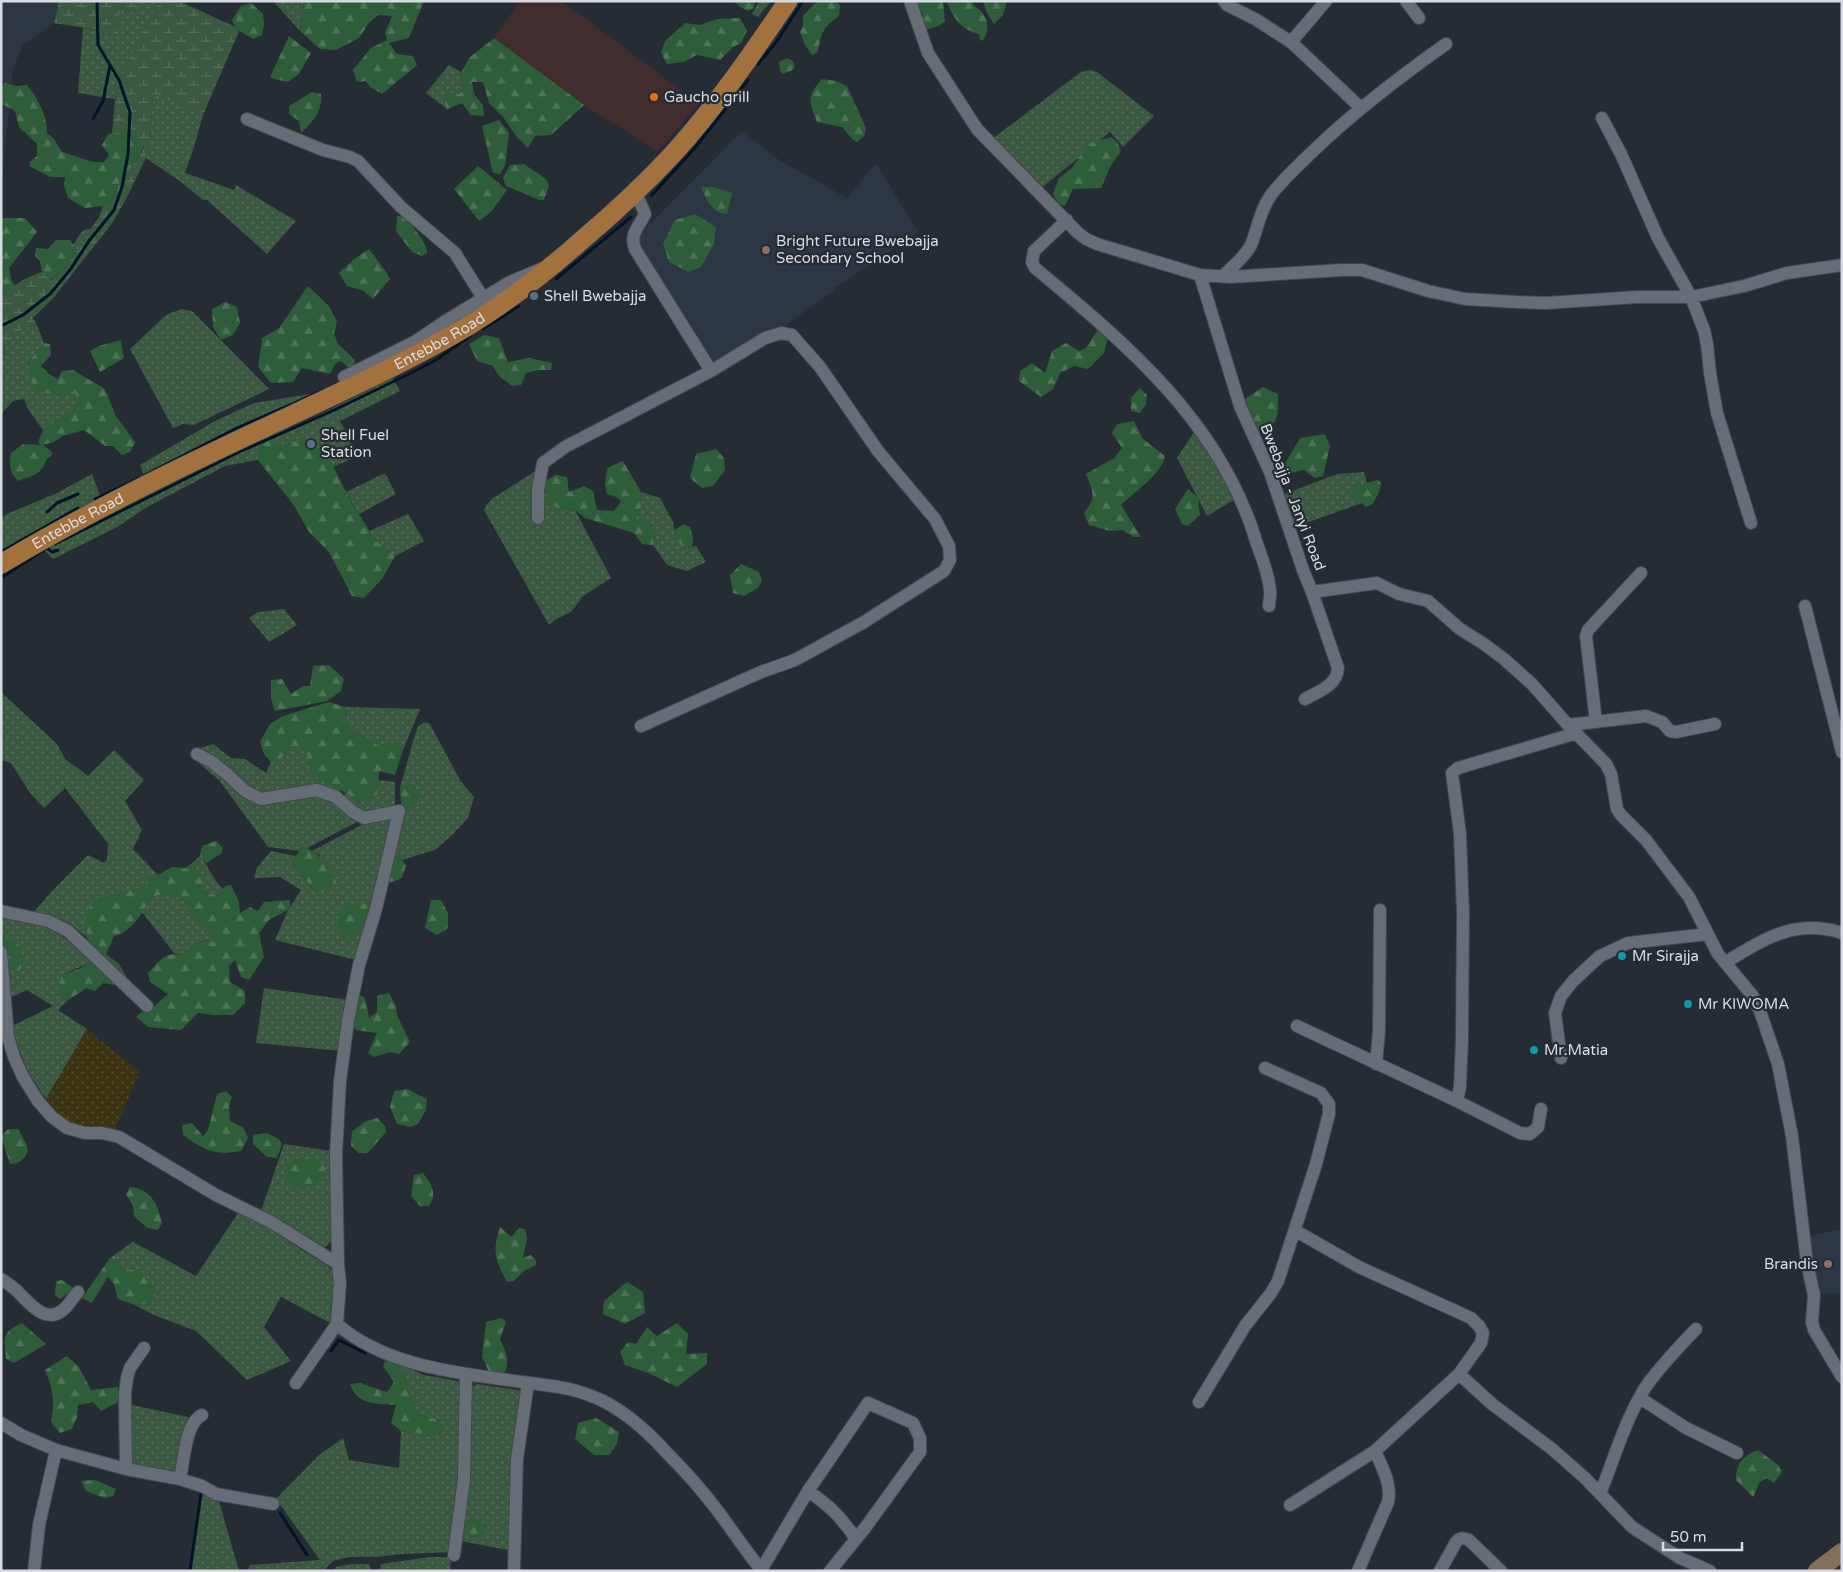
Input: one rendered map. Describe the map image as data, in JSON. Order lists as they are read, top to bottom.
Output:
{
  "streets": {
    "main road": ["Entebbe Road"],
    "street": ["Bwebajja - Janyi Road"]
  },
  "places": [
    "Gaucho grill",
    "Bright Future Bwebajja Secondary School",
    "Shell Bwebajja",
    "Shell Fuel Station",
    "Mr Sirajja",
    "Mr KIWOMA",
    "Mr.Matia",
    "Brandis"
  ],
  "scale_bar": "50 m"
}
